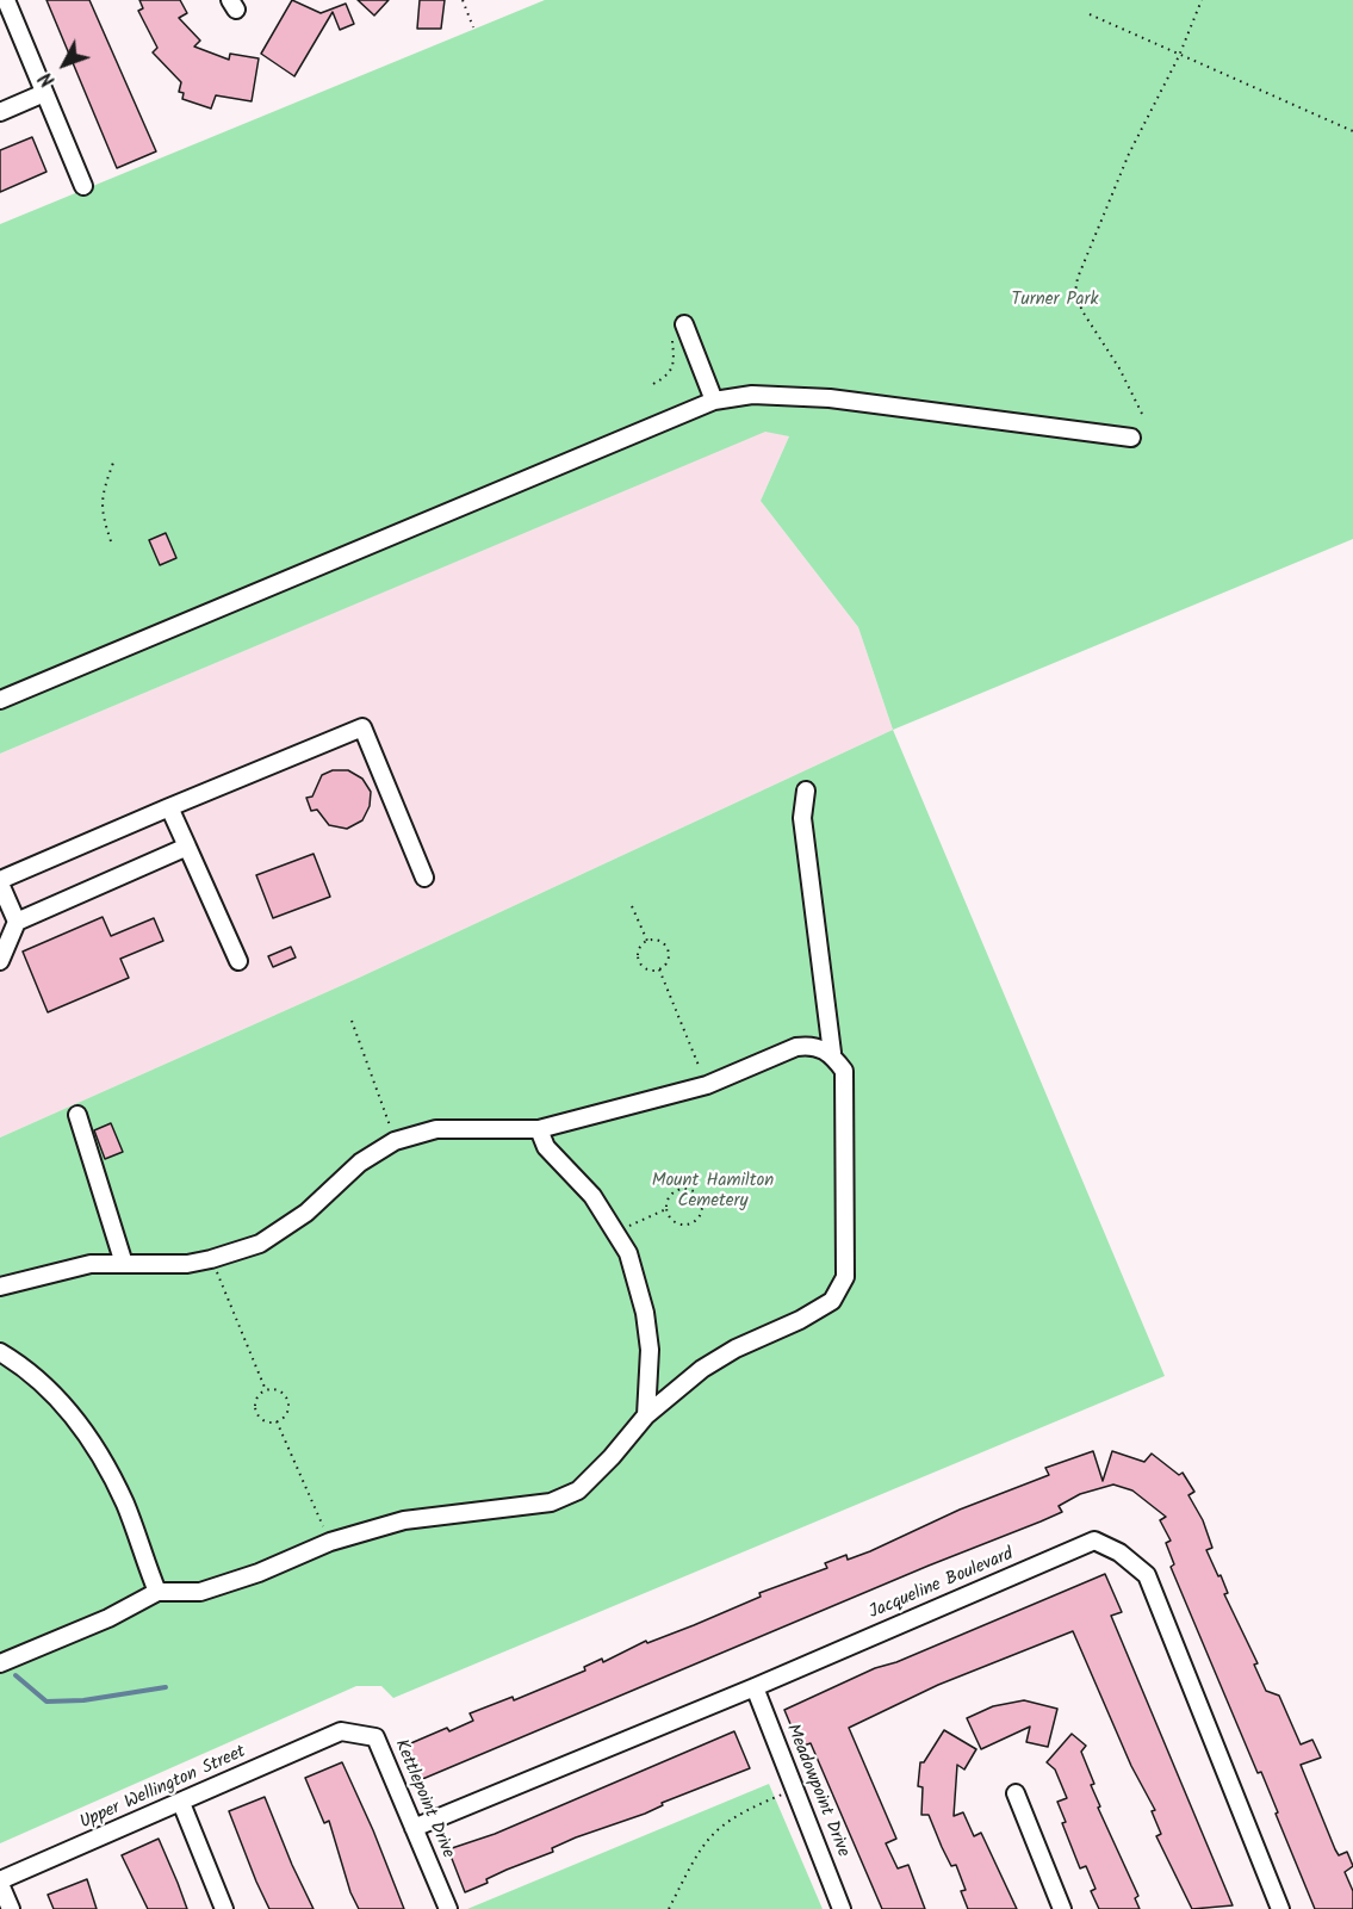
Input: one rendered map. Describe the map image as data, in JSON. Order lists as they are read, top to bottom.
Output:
{
  "streets": {
    "street": [
      "Jacqueline Boulevard",
      "Upper Wellington Street",
      "Meadowpoint Drive",
      "Kettlepoint Drive"
    ]
  },
  "crossings": [
    ["Jacqueline Boulevard", "Meadowpoint Drive"],
    ["Jacqueline Boulevard", "Kettlepoint Drive"],
    ["Upper Wellington Street", "Kettlepoint Drive"]
  ],
  "parks": ["Turner Park", "Mount Hamilton Cemetery"],
  "north": "bottom left"
}
